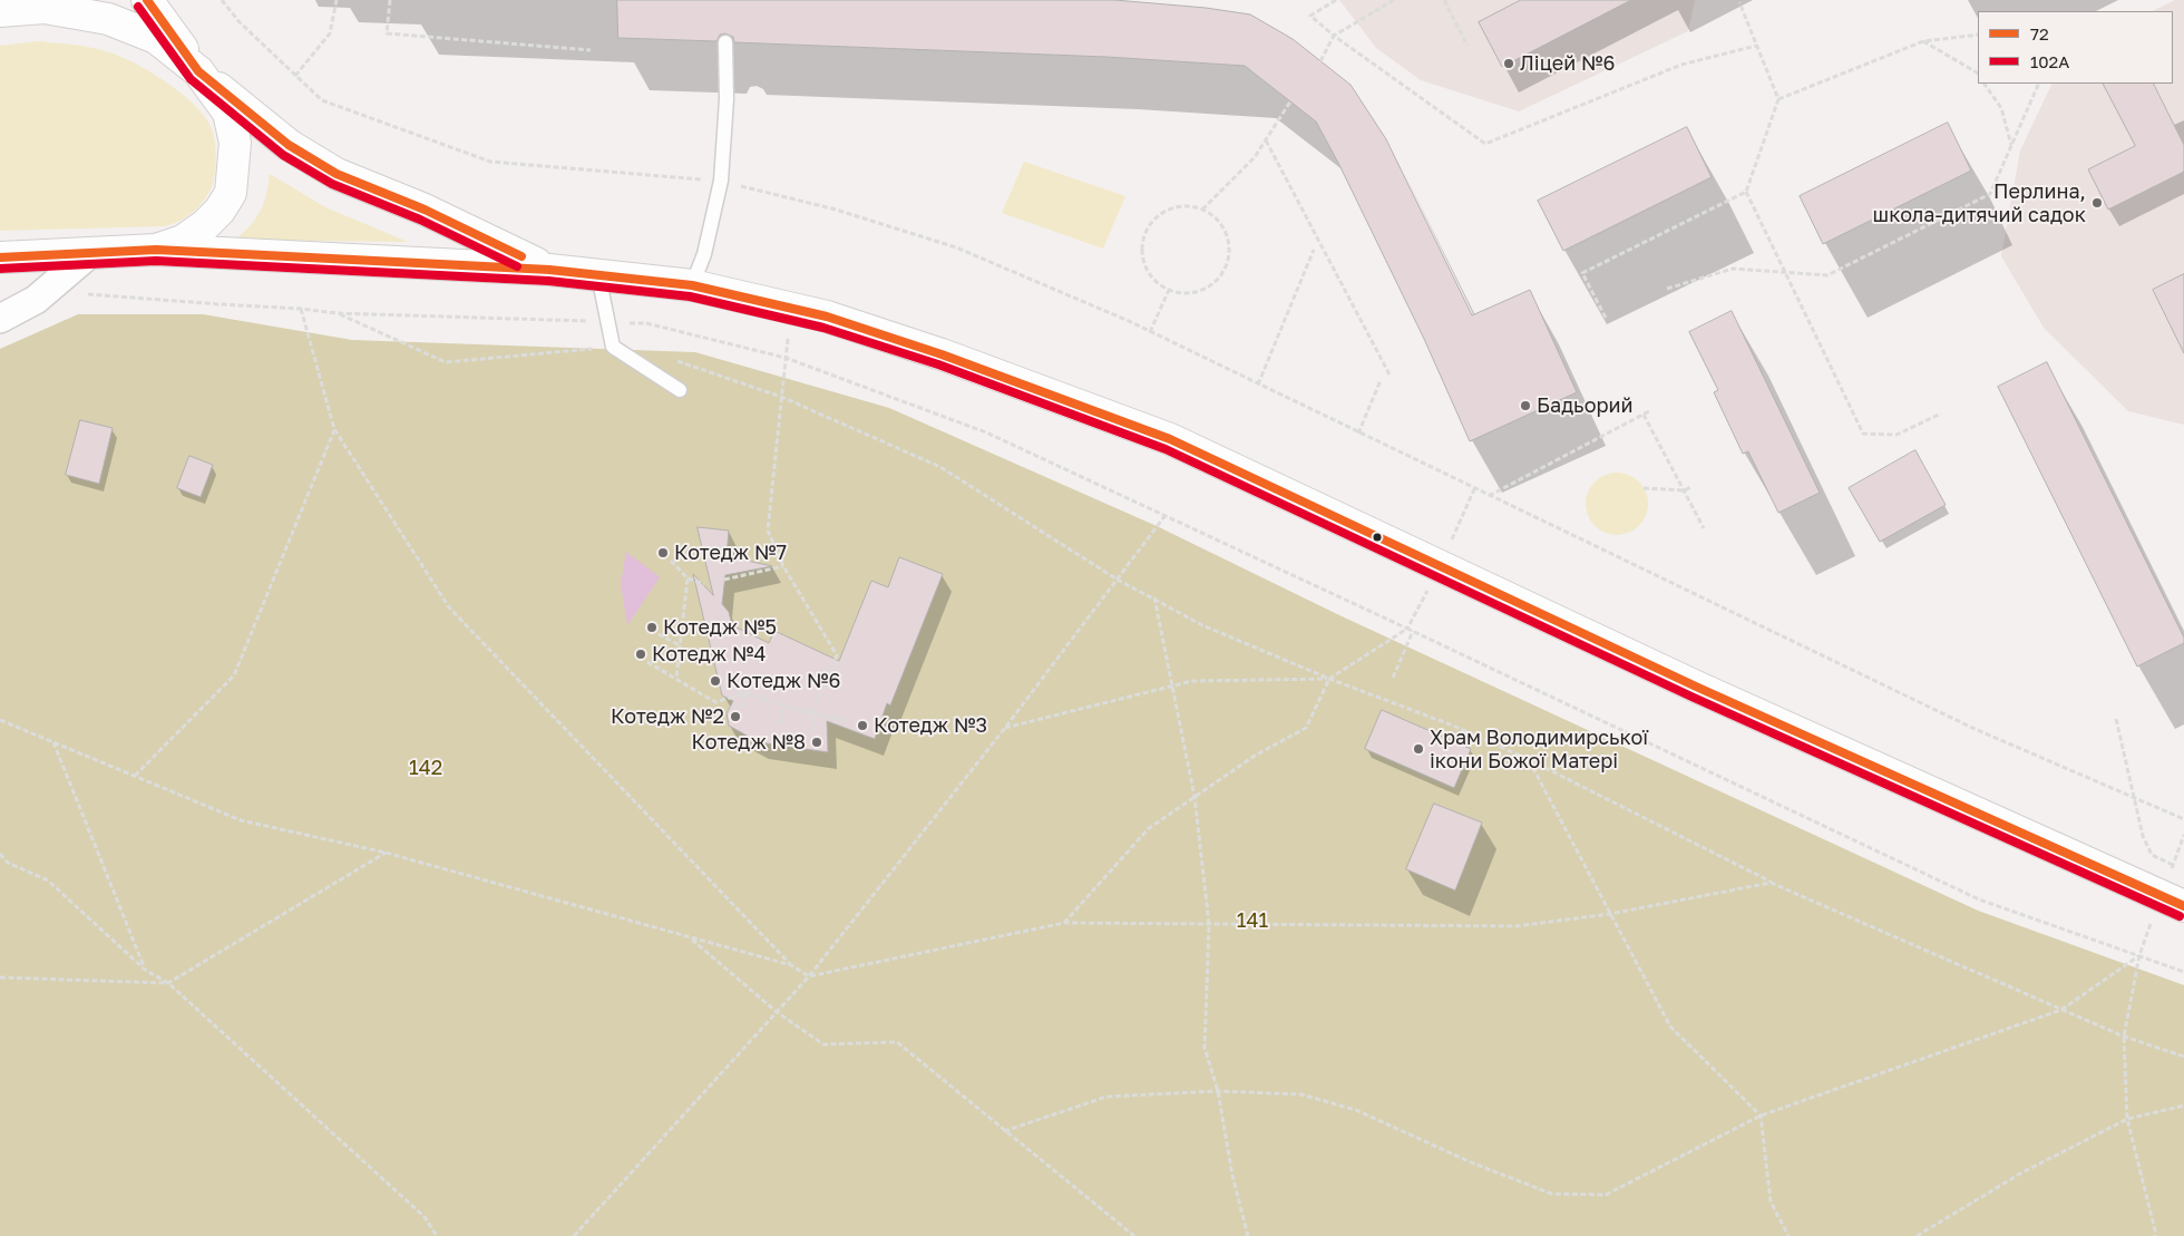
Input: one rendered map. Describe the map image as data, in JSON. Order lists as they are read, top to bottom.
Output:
{
  "parks": ["142", "141"],
  "places": [
    "Ліцей №6",
    "Перлина, школа-дитячий садок",
    "Бадьорий",
    "Котедж №7",
    "Котедж №5",
    "Котедж №4",
    "Котедж №6",
    "Котедж №2",
    "Котедж №3",
    "Котедж №8",
    "Храм Володимирської ікони Божої Матері"
  ],
  "lines": ["transit line 72", "transit line 102А"],
  "legend": ["72", "102А"]
}
